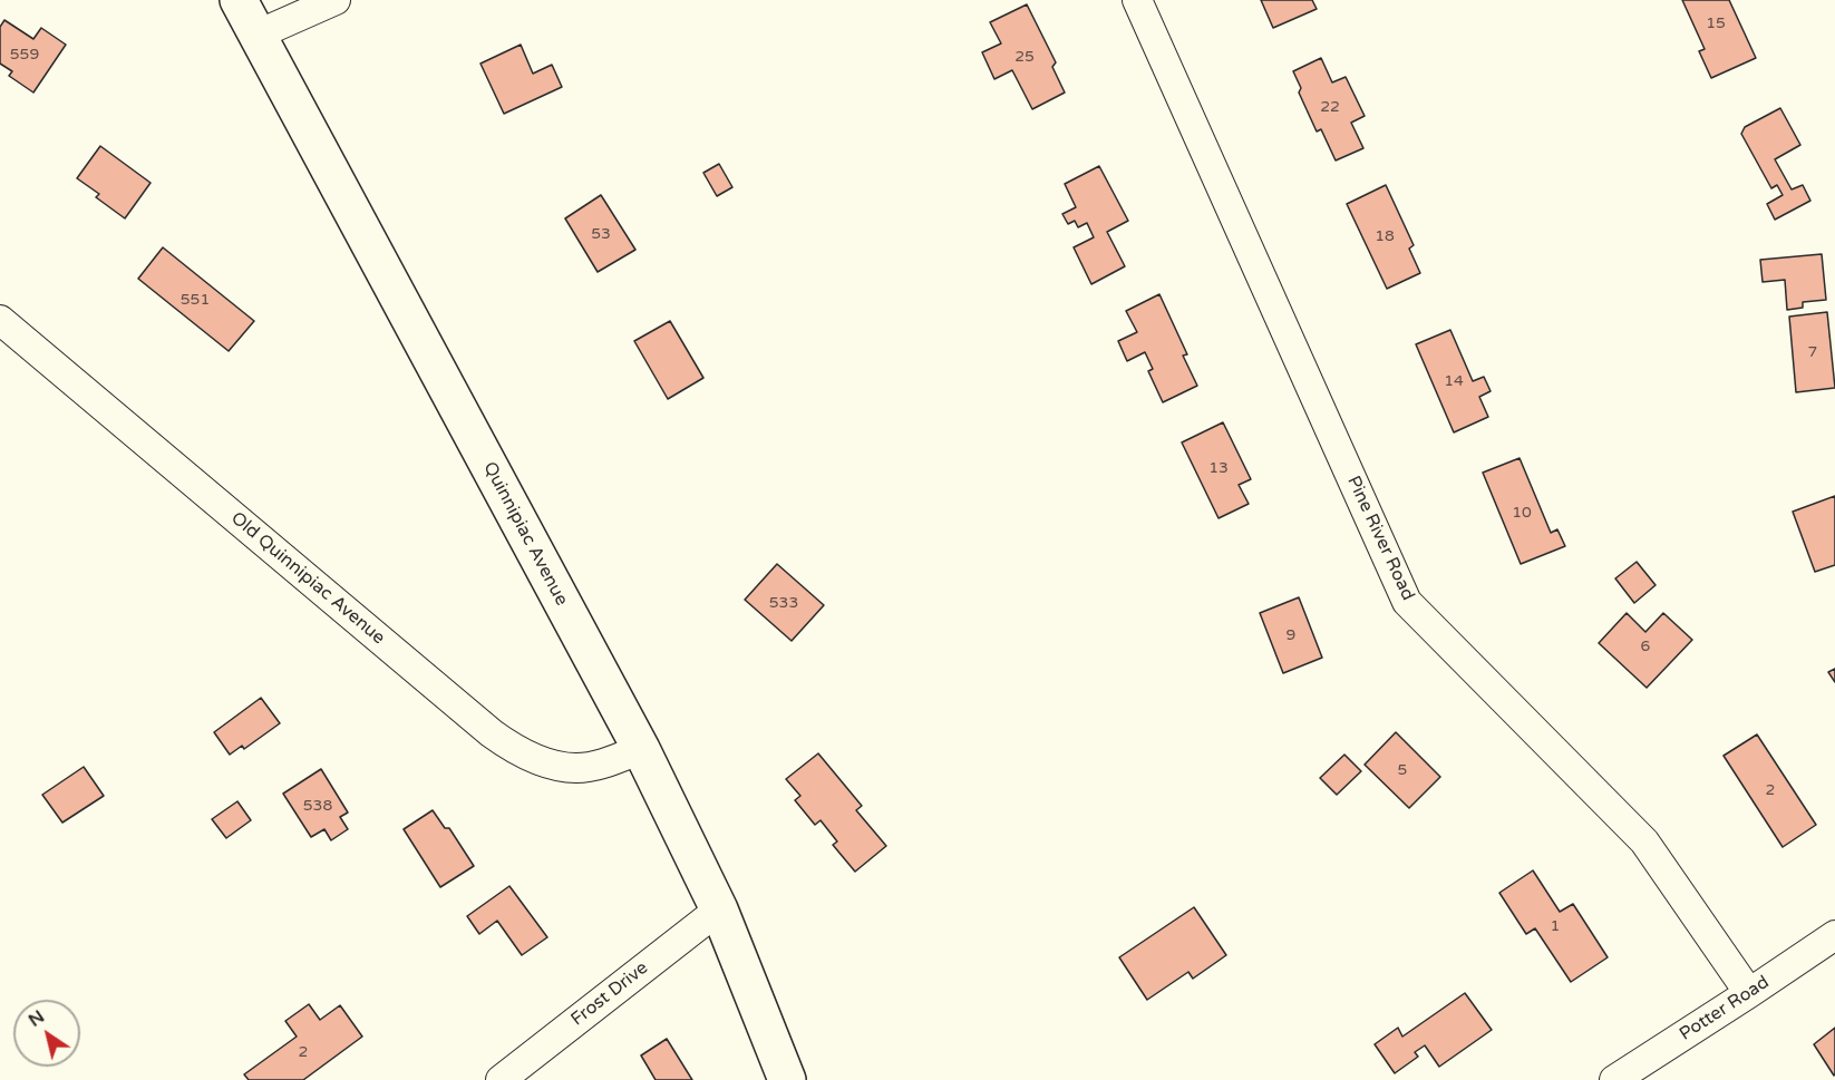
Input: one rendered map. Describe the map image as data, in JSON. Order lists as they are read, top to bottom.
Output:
{
  "streets": {
    "main road": ["Quinnipiac Avenue"],
    "street": [
      "Pine River Road",
      "Old Quinnipiac Avenue",
      "Frost Drive",
      "Potter Road"
    ]
  },
  "crossings": [
    ["Quinnipiac Avenue", "Old Quinnipiac Avenue"],
    ["Quinnipiac Avenue", "Frost Drive"],
    ["Pine River Road", "Potter Road"]
  ],
  "house_numbers": [
    "15",
    "559",
    "25",
    "22",
    "53",
    "18",
    "551",
    "7",
    "14",
    "13",
    "10",
    "533",
    "9",
    "6",
    "5",
    "2",
    "538",
    "1",
    "2"
  ],
  "north": "top left"
}
